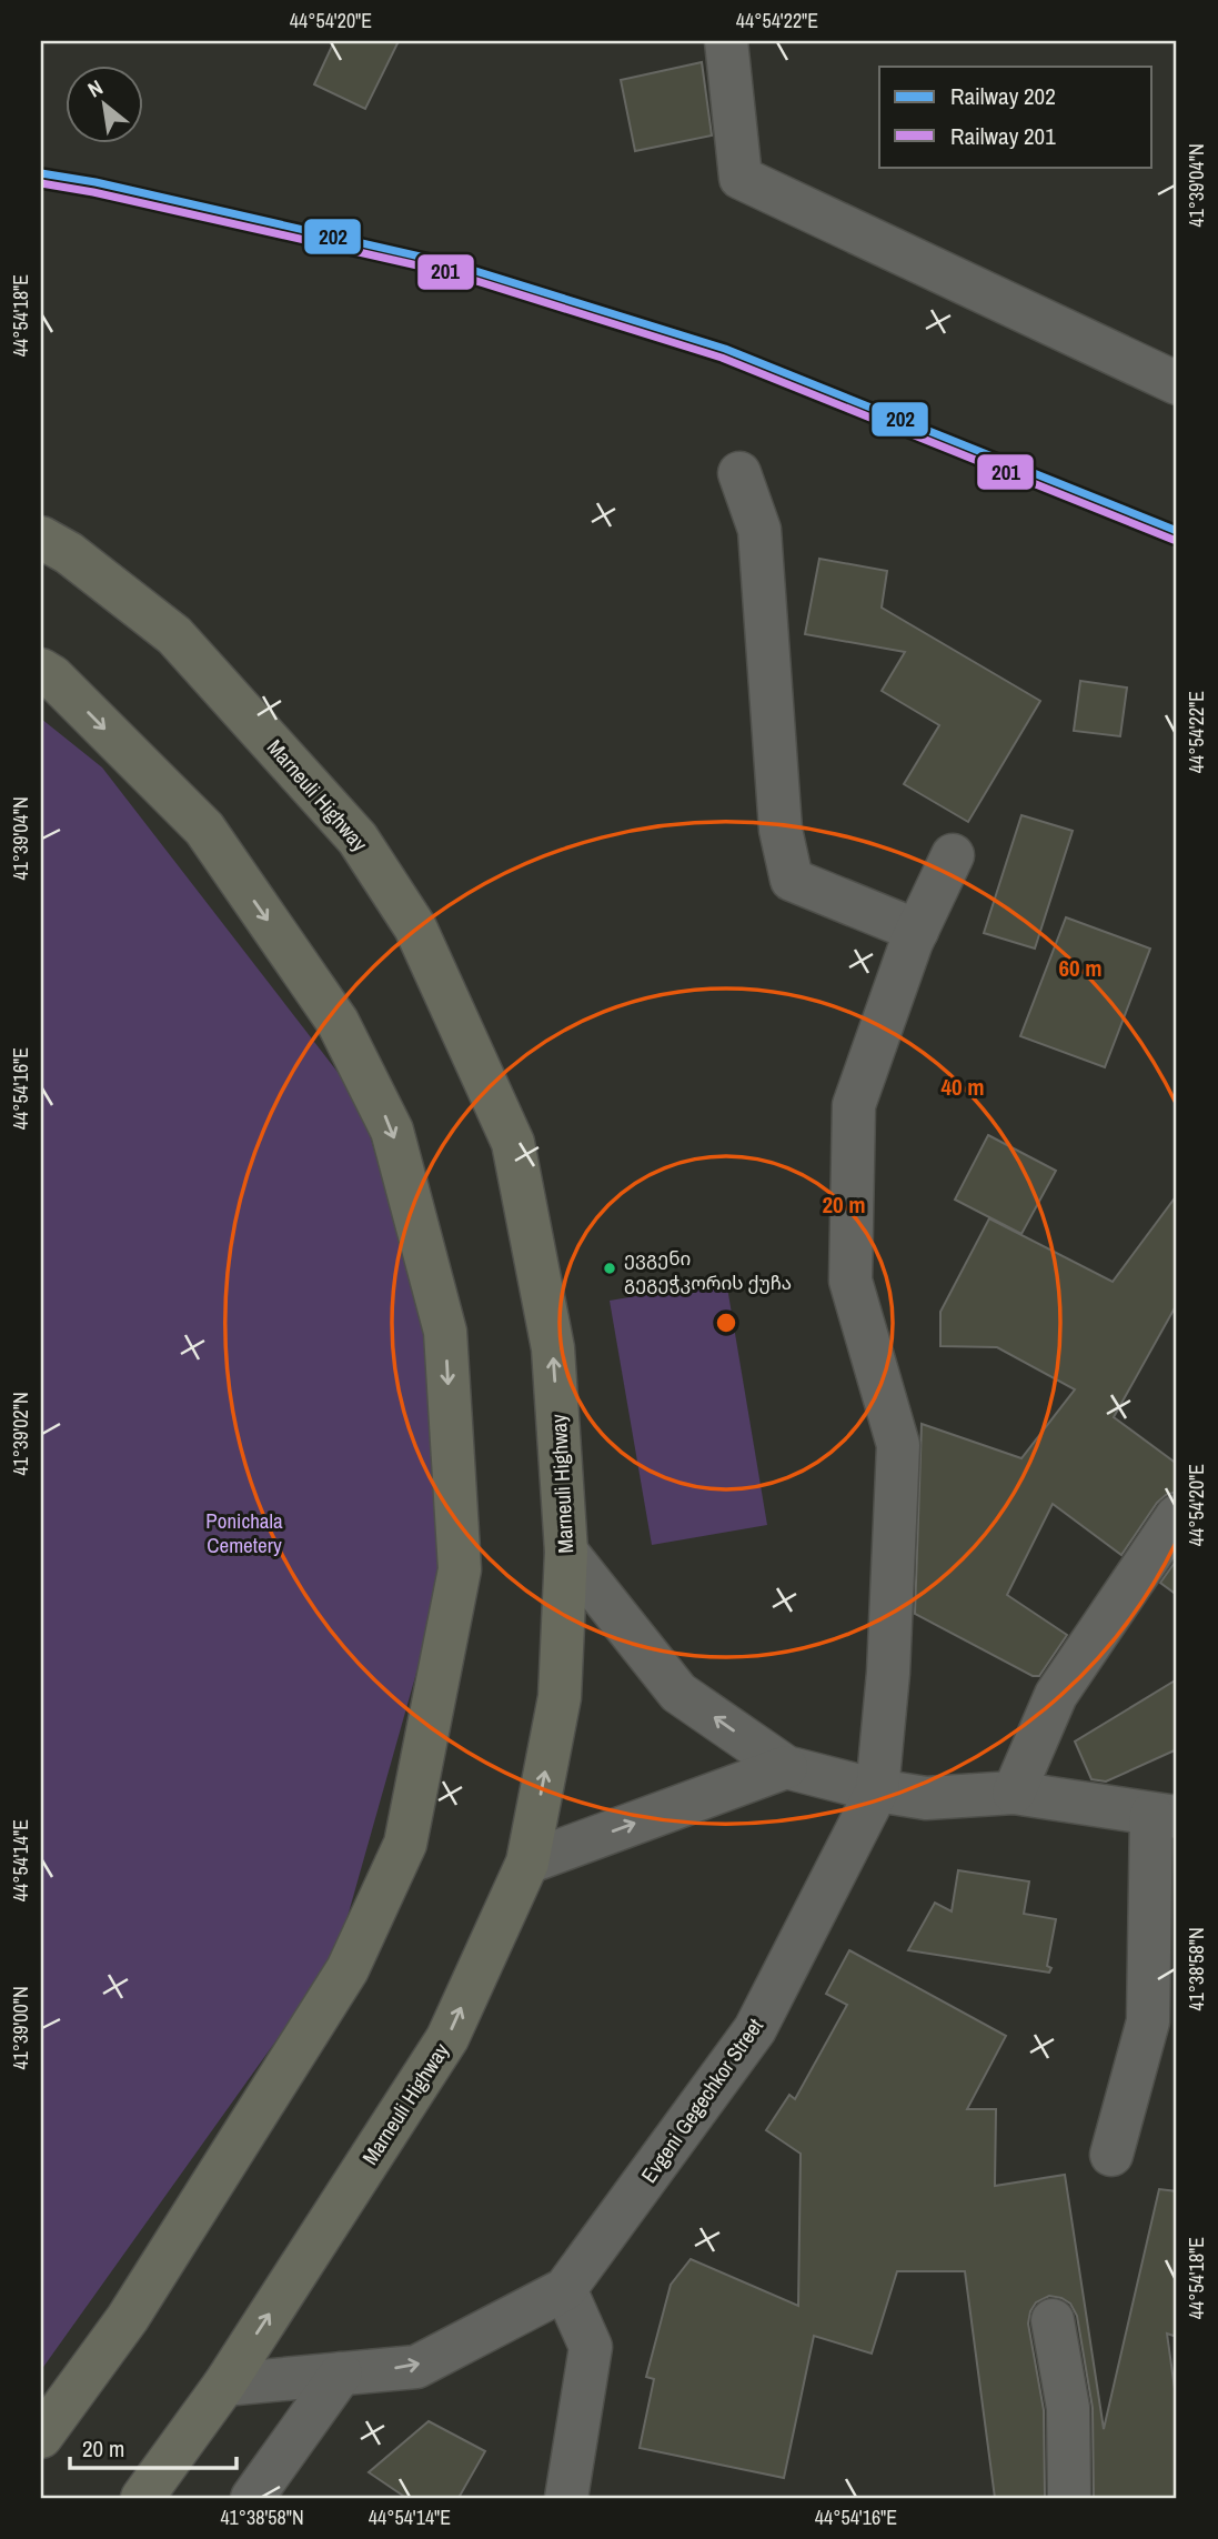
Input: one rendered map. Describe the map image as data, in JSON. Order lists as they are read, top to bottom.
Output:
{
  "streets": {
    "highway": ["Marneuli Highway"],
    "street": ["Evgeni Gegechkor Street"]
  },
  "one_way": ["Marneuli Highway"],
  "parks": ["Ponichala Cemetery"],
  "places": ["ევგენი გეგეჭკორის ქუჩა"],
  "lines": ["rail line 202", "rail line 201"],
  "legend": ["Railway 202", "Railway 201"],
  "scale_bar": "20 m",
  "north": "top left",
  "coordinates": [
    "44°54'20\"E",
    "44°54'22\"E",
    "41°39'04\"N",
    "44°54'18\"E",
    "44°54'16\"E",
    "41°39'02\"N",
    "44°54'14\"E",
    "41°38'58\"N",
    "41°39'00\"N"
  ],
  "rings": ["60 m", "40 m", "20 m"]
}
